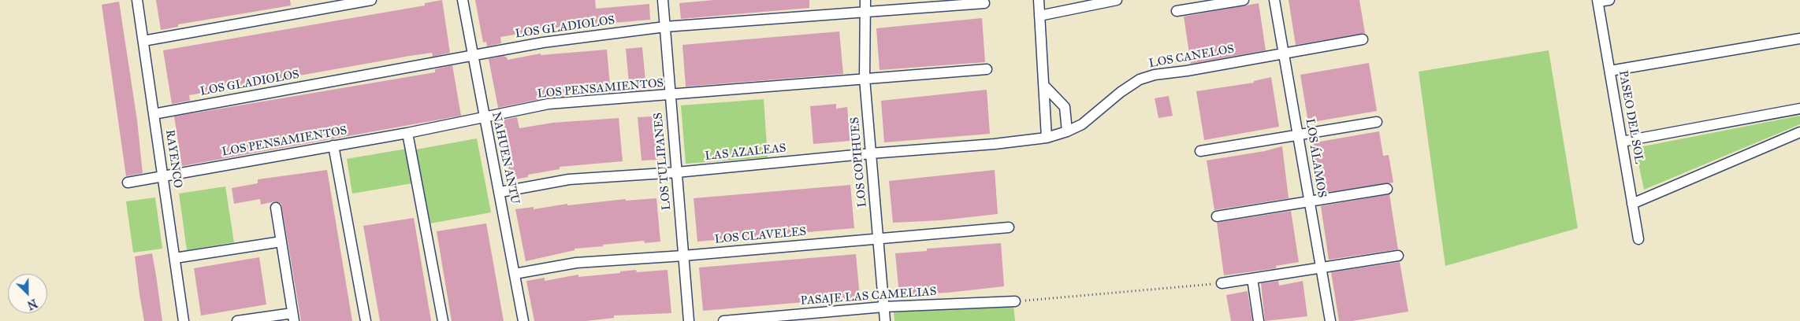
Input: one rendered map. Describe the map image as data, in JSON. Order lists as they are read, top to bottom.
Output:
{
  "streets": {
    "street": [
      "LOS GLADIOLOS",
      "LOS CANELOS",
      "LOS PENSAMIENTOS",
      "PASEO DEL SOL",
      "LAS AZALEAS",
      "NAHUEN ANTU",
      "LOS ÁLAMOS",
      "RAYENCO",
      "LOS TULIPANES",
      "LOS COPIHUES",
      "LOS CLAVELES",
      "PASAJE LAS CAMELIAS"
    ]
  },
  "crossings": [
    ["LOS GLADIOLOS", "NAHUEN ANTU"],
    ["LOS GLADIOLOS", "RAYENCO"],
    ["LOS GLADIOLOS", "LOS TULIPANES"],
    ["LOS GLADIOLOS", "LOS COPIHUES"],
    ["LOS CANELOS", "LAS AZALEAS"],
    ["LOS CANELOS", "LOS ÁLAMOS"],
    ["LOS PENSAMIENTOS", "NAHUEN ANTU"],
    ["LOS PENSAMIENTOS", "RAYENCO"],
    ["LOS PENSAMIENTOS", "LOS TULIPANES"],
    ["LOS PENSAMIENTOS", "LOS COPIHUES"],
    ["LAS AZALEAS", "NAHUEN ANTU"],
    ["LAS AZALEAS", "LOS TULIPANES"],
    ["LAS AZALEAS", "LOS COPIHUES"],
    ["NAHUEN ANTU", "LOS CLAVELES"],
    ["LOS TULIPANES", "LOS CLAVELES"],
    ["LOS COPIHUES", "LOS CLAVELES"],
    ["LOS COPIHUES", "PASAJE LAS CAMELIAS"]
  ],
  "north": "bottom right"
}
